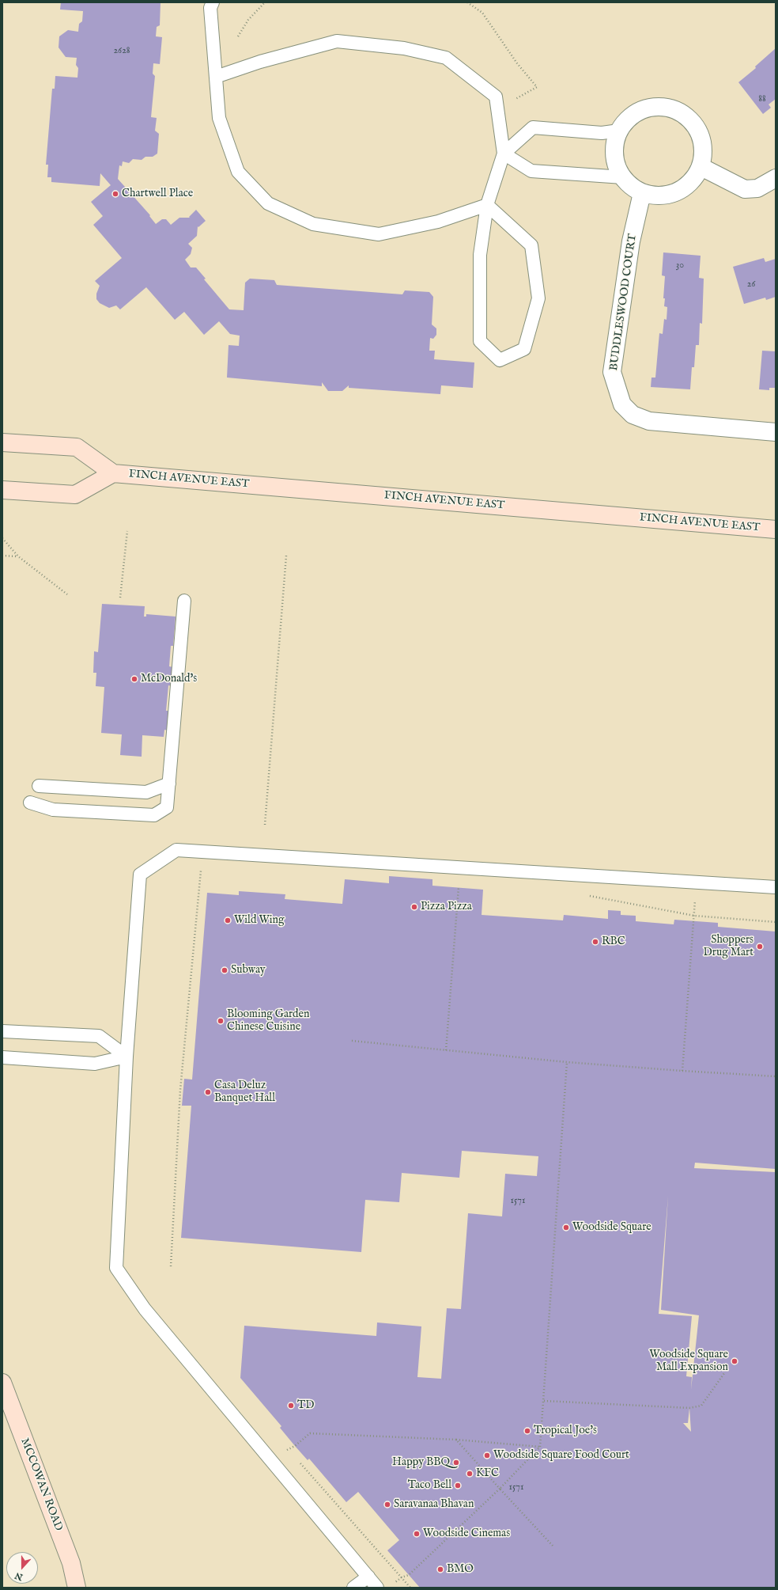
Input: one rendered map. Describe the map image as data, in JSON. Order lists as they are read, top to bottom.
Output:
{
  "streets": {
    "main road": ["FINCH AVENUE EAST", "MCCOWAN ROAD"],
    "street": ["BUDDLESWOOD COURT"]
  },
  "places": [
    "Chartwell Place",
    "McDonald's",
    "Pizza Pizza",
    "Wild Wing",
    "RBC",
    "Shoppers Drug Mart",
    "Subway",
    "Blooming Garden Chinese Cuisine",
    "Casa Deluz Banquet Hall",
    "Woodside Square",
    "Woodside Square Mall Expansion",
    "TD",
    "Tropical Joe's",
    "Woodside Square Food Court",
    "Happy BBQ",
    "KFC",
    "Taco Bell",
    "Saravanaa Bhavan",
    "Woodside Cinemas",
    "BMO"
  ],
  "house_numbers": [
    "2628",
    "88",
    "30",
    "26",
    "1571",
    "1571"
  ],
  "north": "bottom"
}
